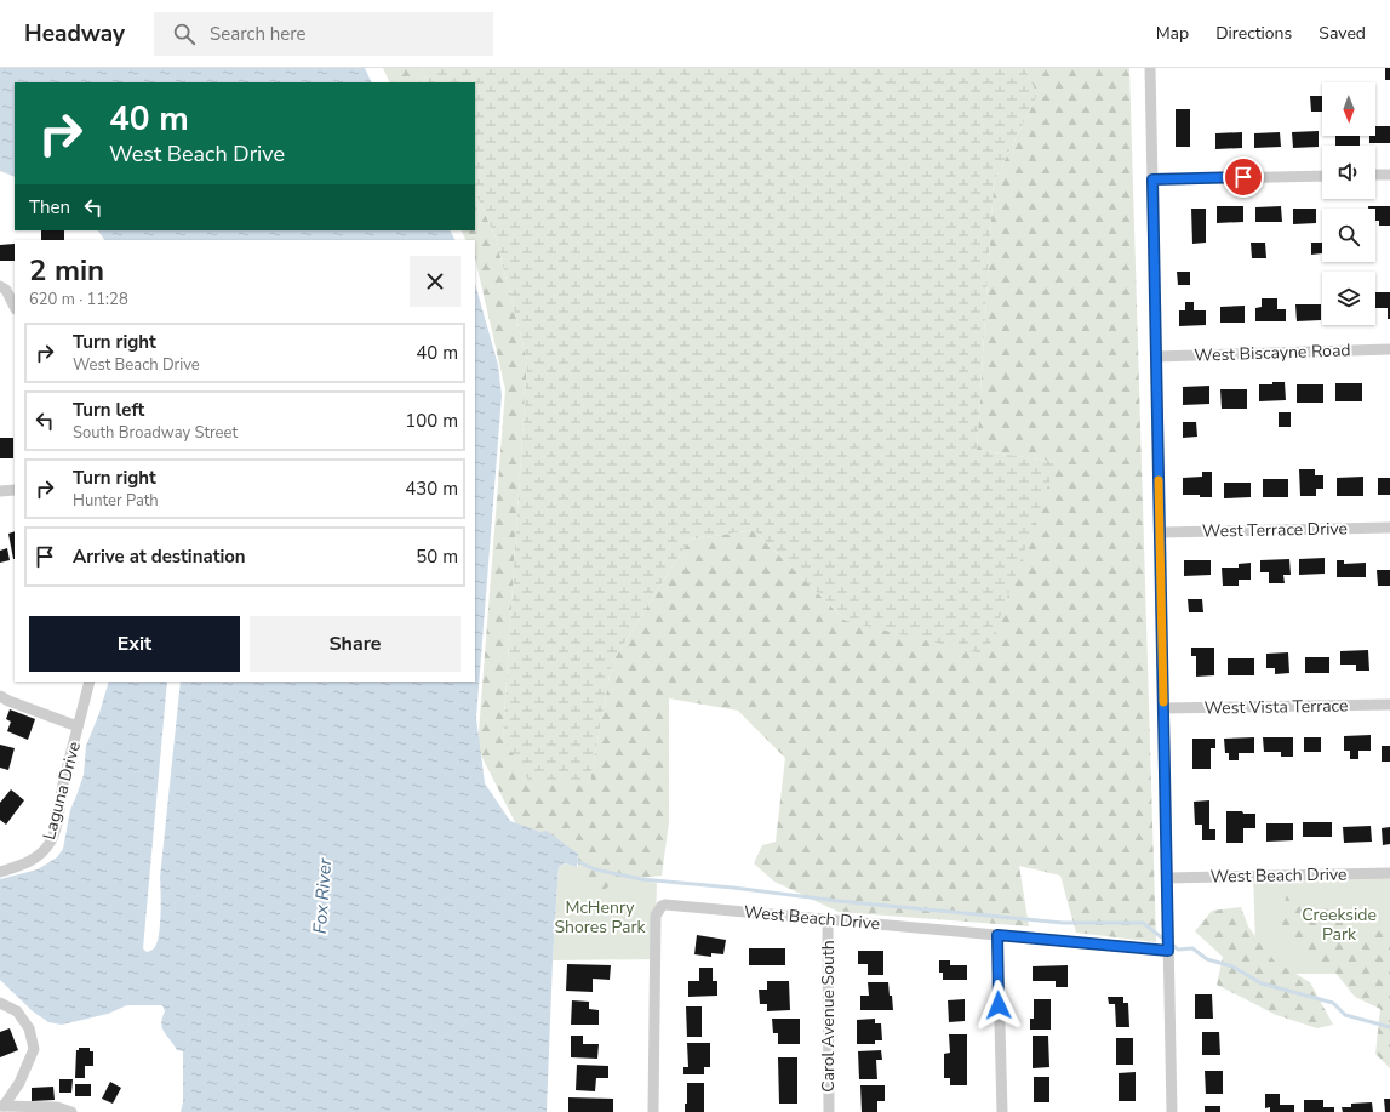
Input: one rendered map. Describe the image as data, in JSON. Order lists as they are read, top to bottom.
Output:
{
  "streets": {
    "street": [
      "West Biscayne Road",
      "West Terrace Drive",
      "West Vista Terrace",
      "Laguna Drive",
      "West Beach Drive",
      "Carol Avenue South"
    ]
  },
  "crossings": [
    ["West Beach Drive", "Carol Avenue South"]
  ],
  "water": ["Fox River"],
  "parks": ["McHenry Shores Park", "Creekside Park"],
  "north": "bottom",
  "page": {
    "header": "Headway",
    "search": "Search here",
    "nav": ["Map", "Directions", "Saved"],
    "turn": ["40 m", "West Beach Drive"],
    "then": "Then",
    "heading": ["2 min", "620 m · 11:28"],
    "list": [
      {
        "name": "Turn right",
        "note": "West Beach Drive",
        "value": "40 m"
      },
      {
        "name": "Turn left",
        "note": "South Broadway Street",
        "value": "100 m"
      },
      {
        "name": "Turn right",
        "note": "Hunter Path",
        "value": "430 m"
      },
      {
        "name": "Arrive at destination",
        "value": "50 m"
      }
    ],
    "buttons": ["Exit", "Share"]
  }
}
